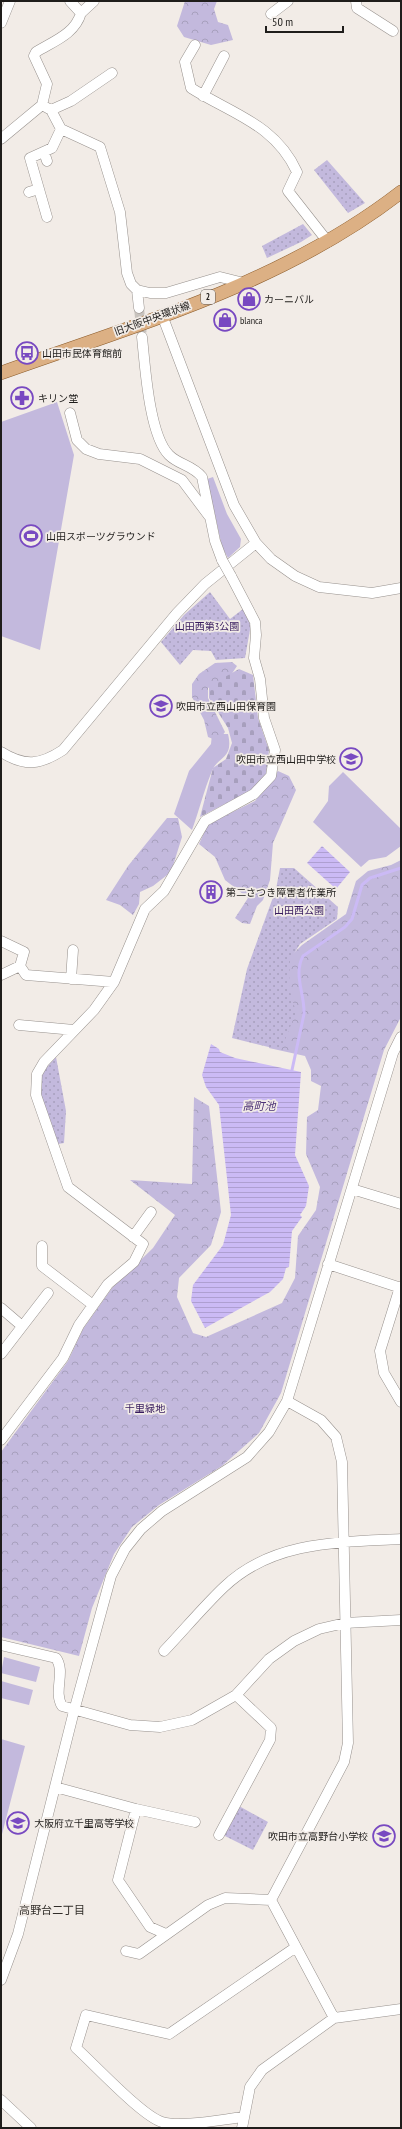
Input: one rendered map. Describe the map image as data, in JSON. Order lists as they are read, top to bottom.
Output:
{
  "streets": {
    "main road": ["2", "旧大阪中央環状線"]
  },
  "districts": ["高野台二丁目"],
  "water": ["高町池"],
  "parks": ["山田西第3公園", "山田西公園", "千里緑地"],
  "places": {
    "shop": ["カーニバル", "blanca"],
    "bus stop": ["山田市民体育館前"],
    "pharmacy": ["キリン堂"],
    "sports": ["山田スポーツグラウンド"],
    "school or university": [
      "吹田市立西山田保育園",
      "吹田市立西山田中学校",
      "大阪府立千里高等学校",
      "吹田市立高野台小学校"
    ],
    "building": ["第二さつき障害者作業所"]
  },
  "scale_bar": "50 m"
}
